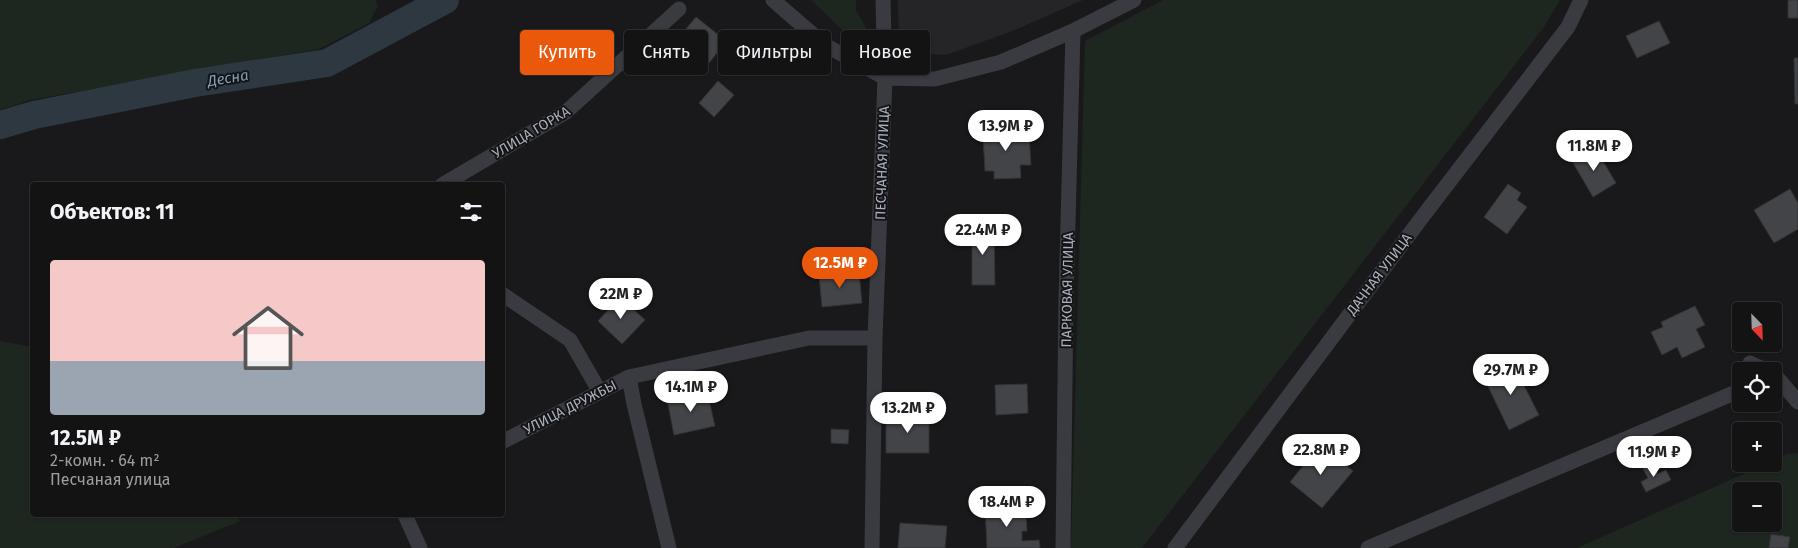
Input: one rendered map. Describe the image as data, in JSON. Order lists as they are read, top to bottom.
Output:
{
  "streets": {
    "street": [
      "УЛИЦА ГОРКА",
      "ПЕСЧАНАЯ УЛИЦА",
      "ДАЧНАЯ УЛИЦА",
      "ПАРКОВАЯ УЛИЦА",
      "УЛИЦА ДРУЖБЫ"
    ]
  },
  "crossings": [
    ["ПЕСЧАНАЯ УЛИЦА", "УЛИЦА ДРУЖБЫ"]
  ],
  "water": ["Десна"],
  "north": "bottom right",
  "page": {
    "chip": [
      "Купить",
      "Снять",
      "Фильтры",
      "Новое"
    ],
    "price": [
      "13.9M ₽",
      "11.8M ₽",
      "22.4M ₽",
      "12.5M ₽",
      "22M ₽",
      "29.7M ₽",
      "14.1M ₽",
      "13.2M ₽",
      "22.8M ₽",
      "11.9M ₽",
      "18.4M ₽"
    ],
    "heading": "Объектов: 11",
    "list": [
      {
        "name": "12.5M ₽",
        "note": "2-комн. · 64 m² · Песчаная улица"
      }
    ],
    "map_buttons": ["+", "−"]
  }
}
